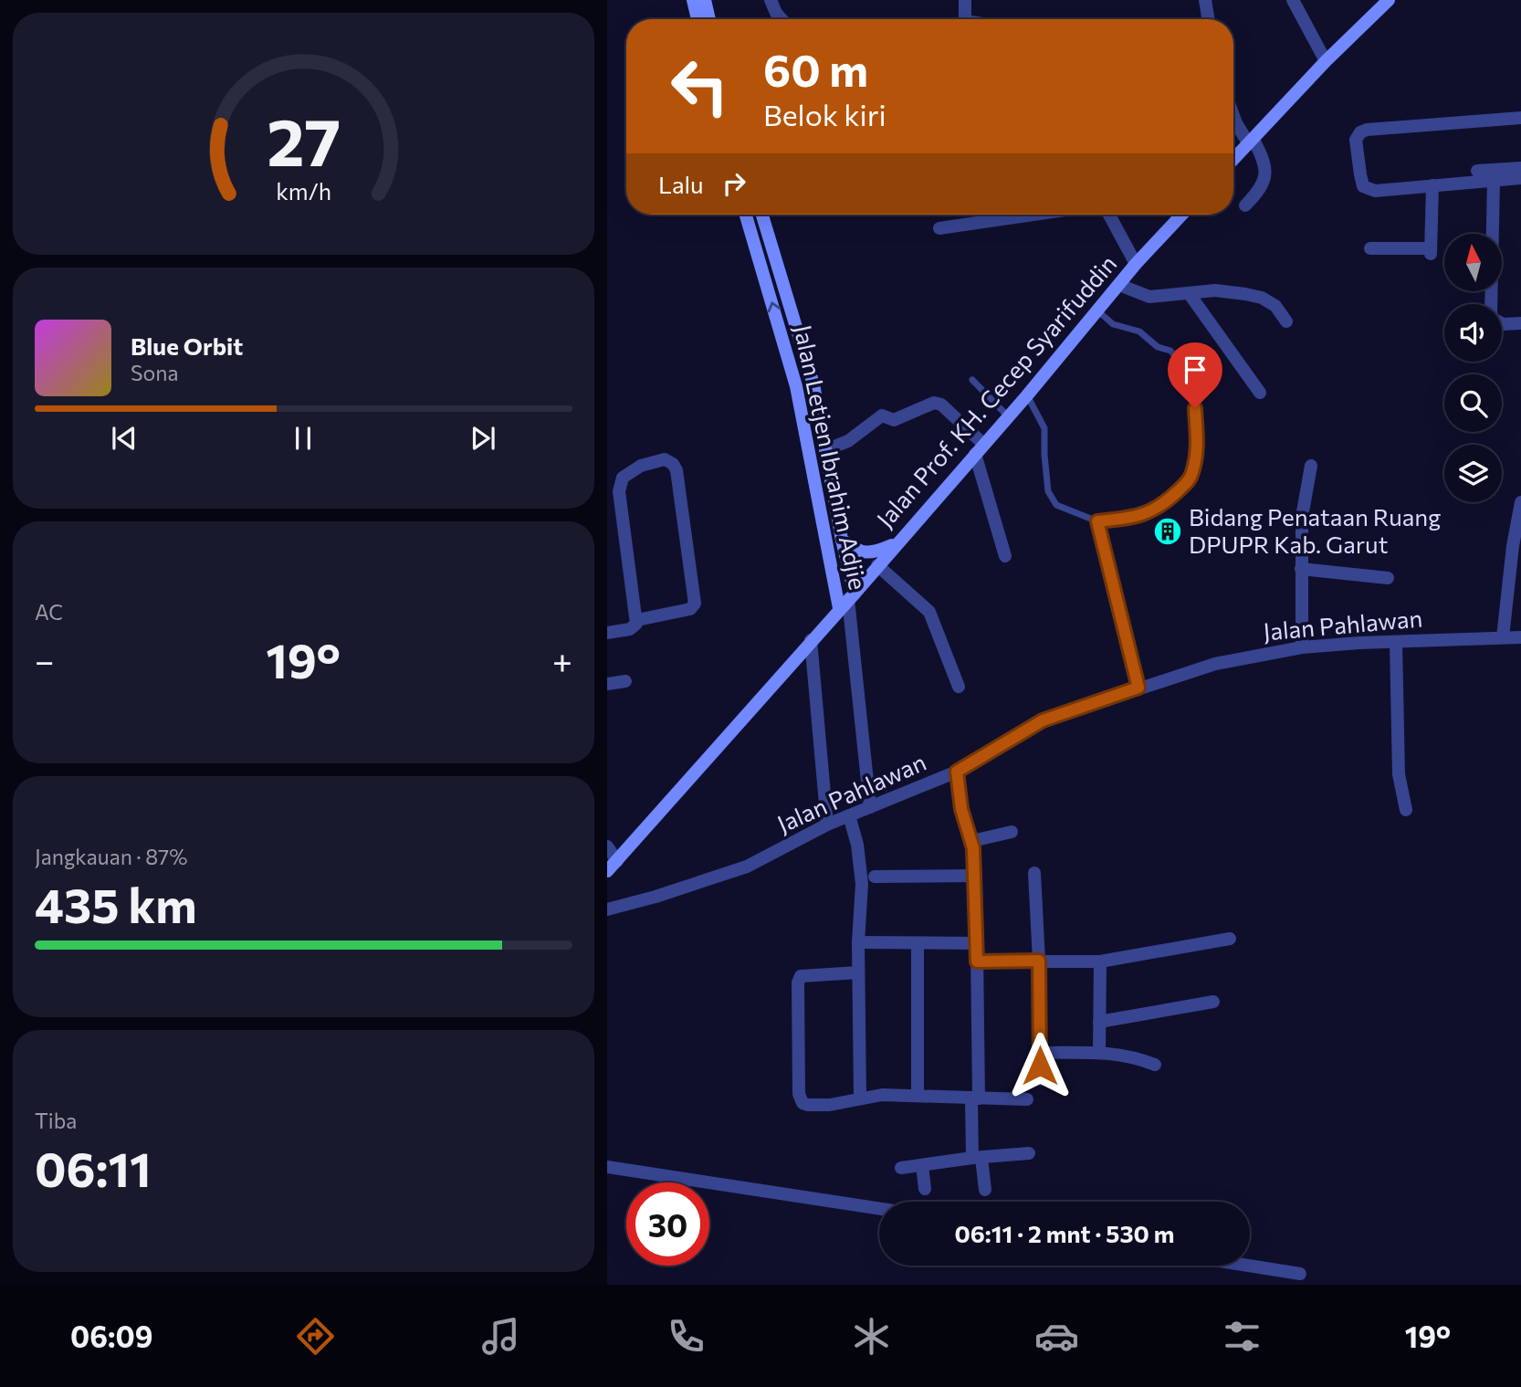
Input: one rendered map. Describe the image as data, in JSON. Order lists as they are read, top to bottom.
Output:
{
  "streets": {
    "main road": ["Jalan Prof. KH. Cecep Syarifuddin", "Jalan Letjen Ibrahim Adjie"],
    "street": ["Jalan Pahlawan"]
  },
  "crossings": [
    ["Jalan Prof. KH. Cecep Syarifuddin", "Jalan Letjen Ibrahim Adjie"]
  ],
  "places": {
    "building": ["Bidang Penataan Ruang DPUPR Kab. Garut"]
  },
  "north": "top",
  "page": {
    "turn": ["60 m", "Belok kiri"],
    "then": "Lalu",
    "song": ["Blue Orbit", "Sona"],
    "tile": [
      "AC",
      ["Jangkauan · 87%", "435 km"],
      ["Tiba", "06:11"]
    ],
    "heat": ["−", "19°", "+"],
    "limit": "30",
    "trip": "06:11 · 2 mnt · 530 m",
    "tabs": ["06:09", "19°"],
    "gauge": ["27", "km/h"]
  }
}
